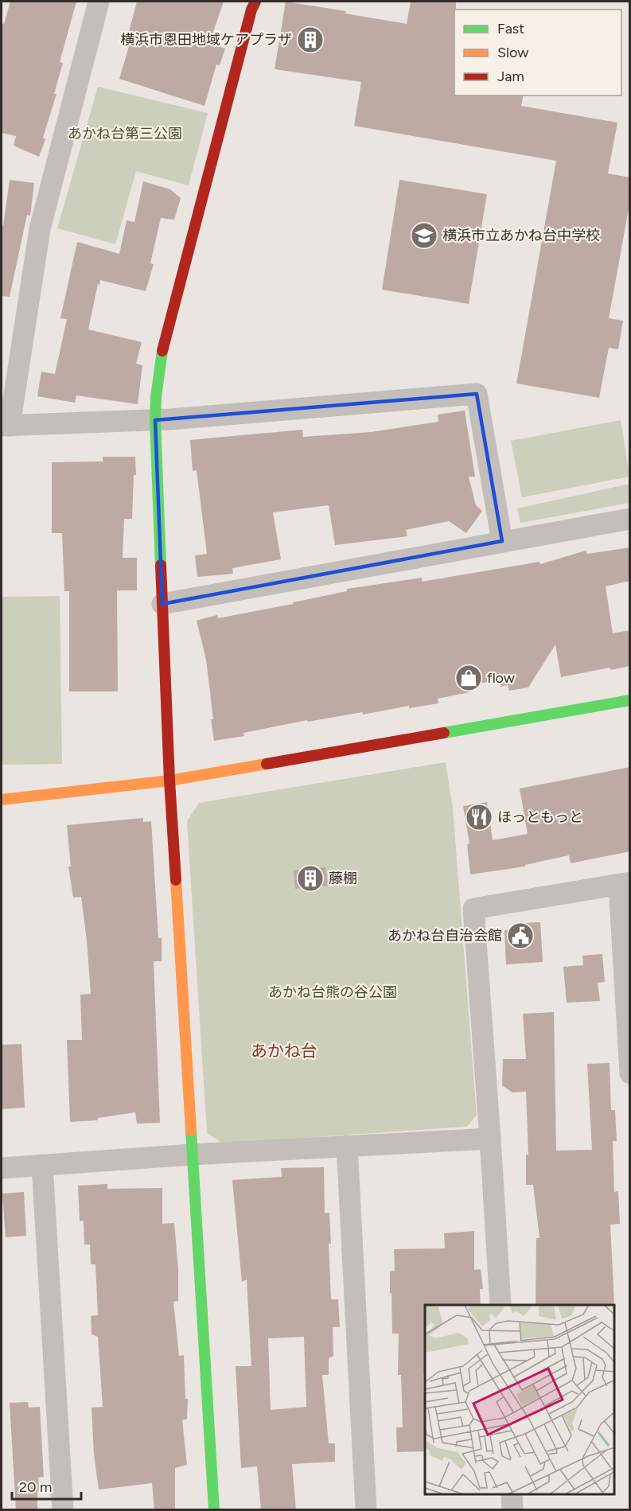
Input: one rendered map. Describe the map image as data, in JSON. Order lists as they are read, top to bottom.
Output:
{
  "districts": ["あかね台"],
  "parks": ["あかね台第三公園", "あかね台熊の谷公園"],
  "places": {
    "building": ["横浜市恩田地域ケアプラザ", "藤棚"],
    "school or university": ["横浜市立あかね台中学校"],
    "shop": ["flow"],
    "restaurant": ["ほっともっと"],
    "public building": ["あかね台自治会館"]
  },
  "legend": ["Fast", "Slow", "Jam"],
  "scale_bar": "20 m"
}
